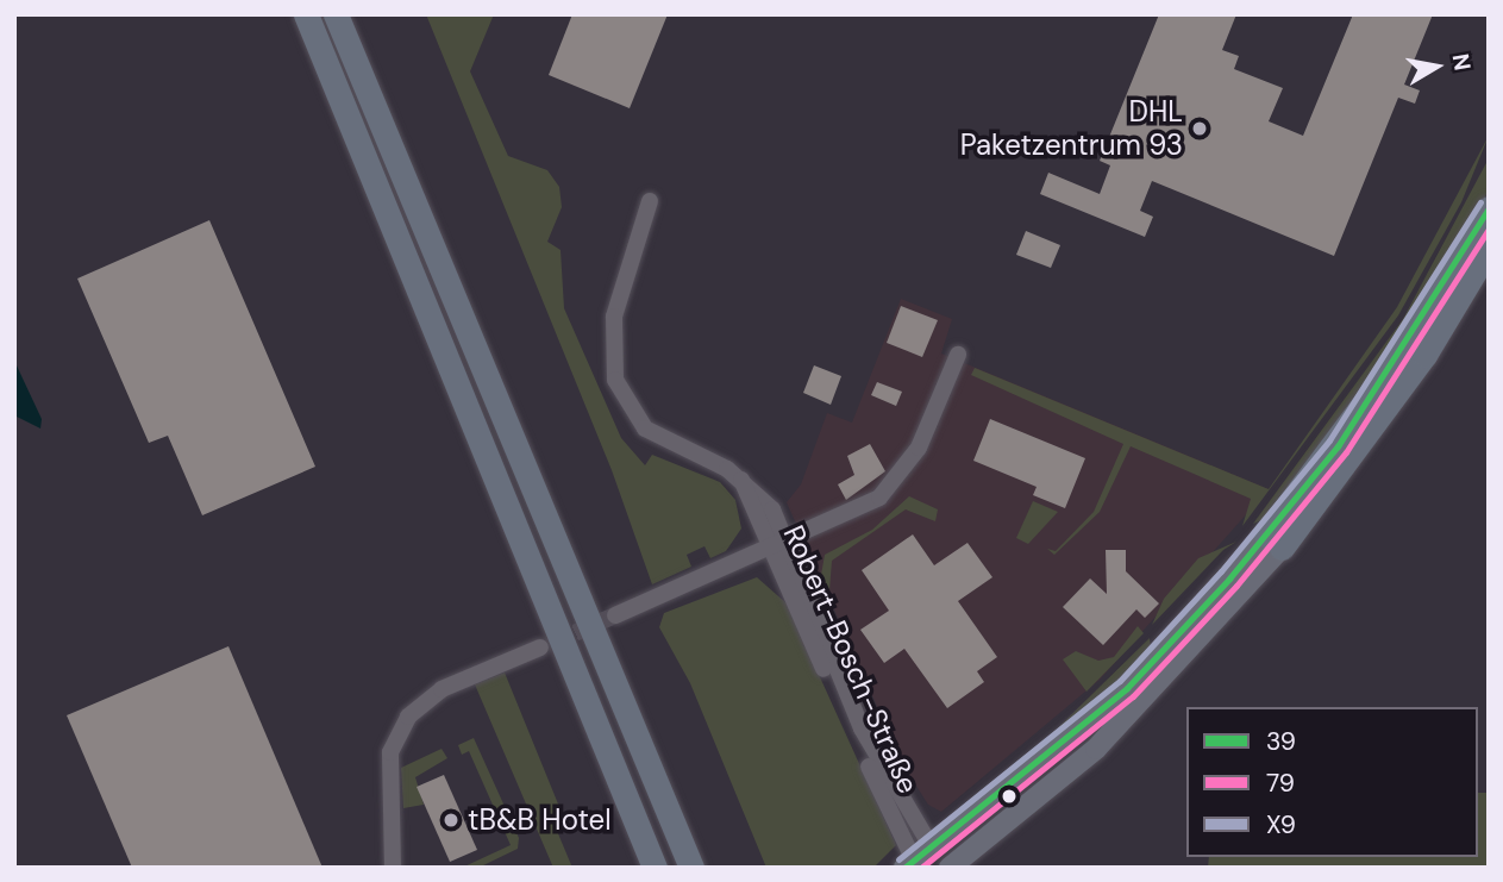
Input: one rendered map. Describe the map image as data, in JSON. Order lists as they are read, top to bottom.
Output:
{
  "streets": {
    "street": ["Robert-Bosch-Straße"]
  },
  "places": ["DHL Paketzentrum 93", "tB&B Hotel"],
  "lines": ["transit line X9", "transit line 39", "transit line 79"],
  "legend": ["39", "79", "X9"],
  "north": "right"
}
